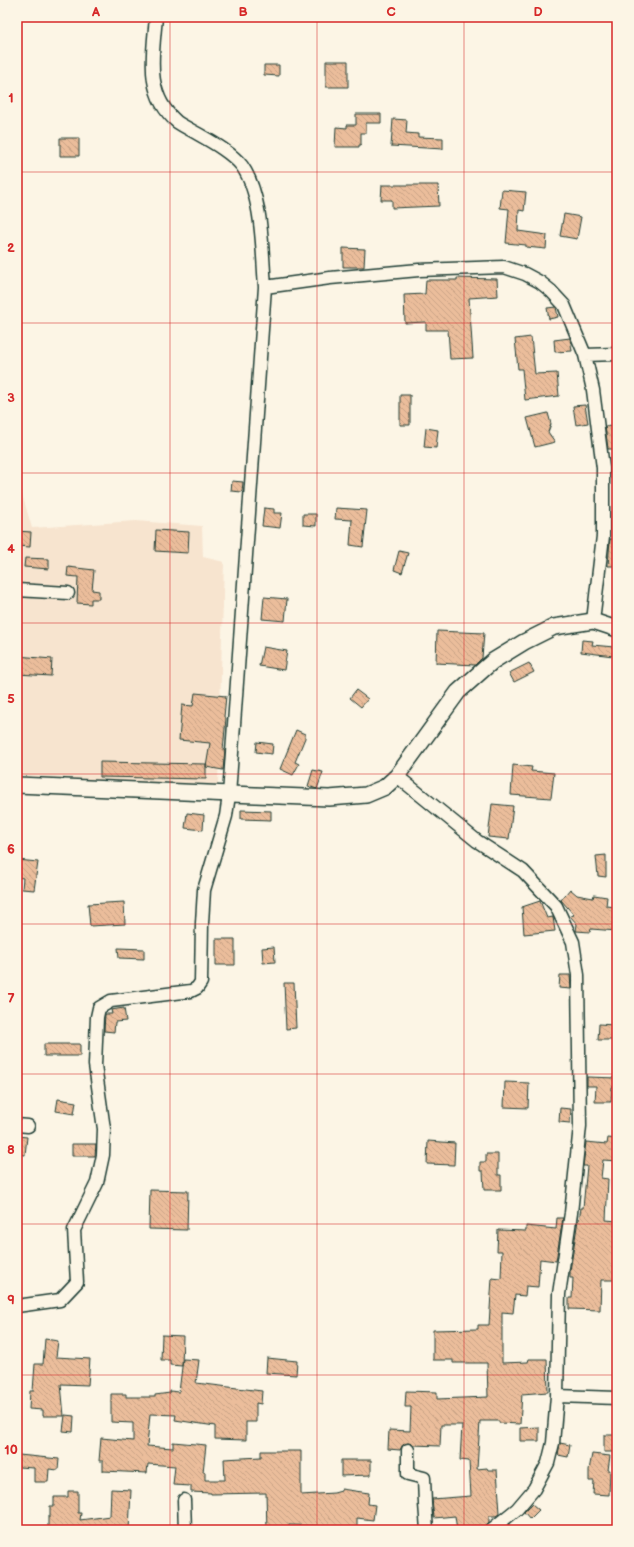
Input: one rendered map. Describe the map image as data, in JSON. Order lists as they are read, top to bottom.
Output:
{
  "grid": {
    "columns": [
      "A",
      "B",
      "C",
      "D"
    ],
    "rows": [
      "1",
      "2",
      "3",
      "4",
      "5",
      "6",
      "7",
      "8",
      "9",
      "10"
    ]
  }
}
